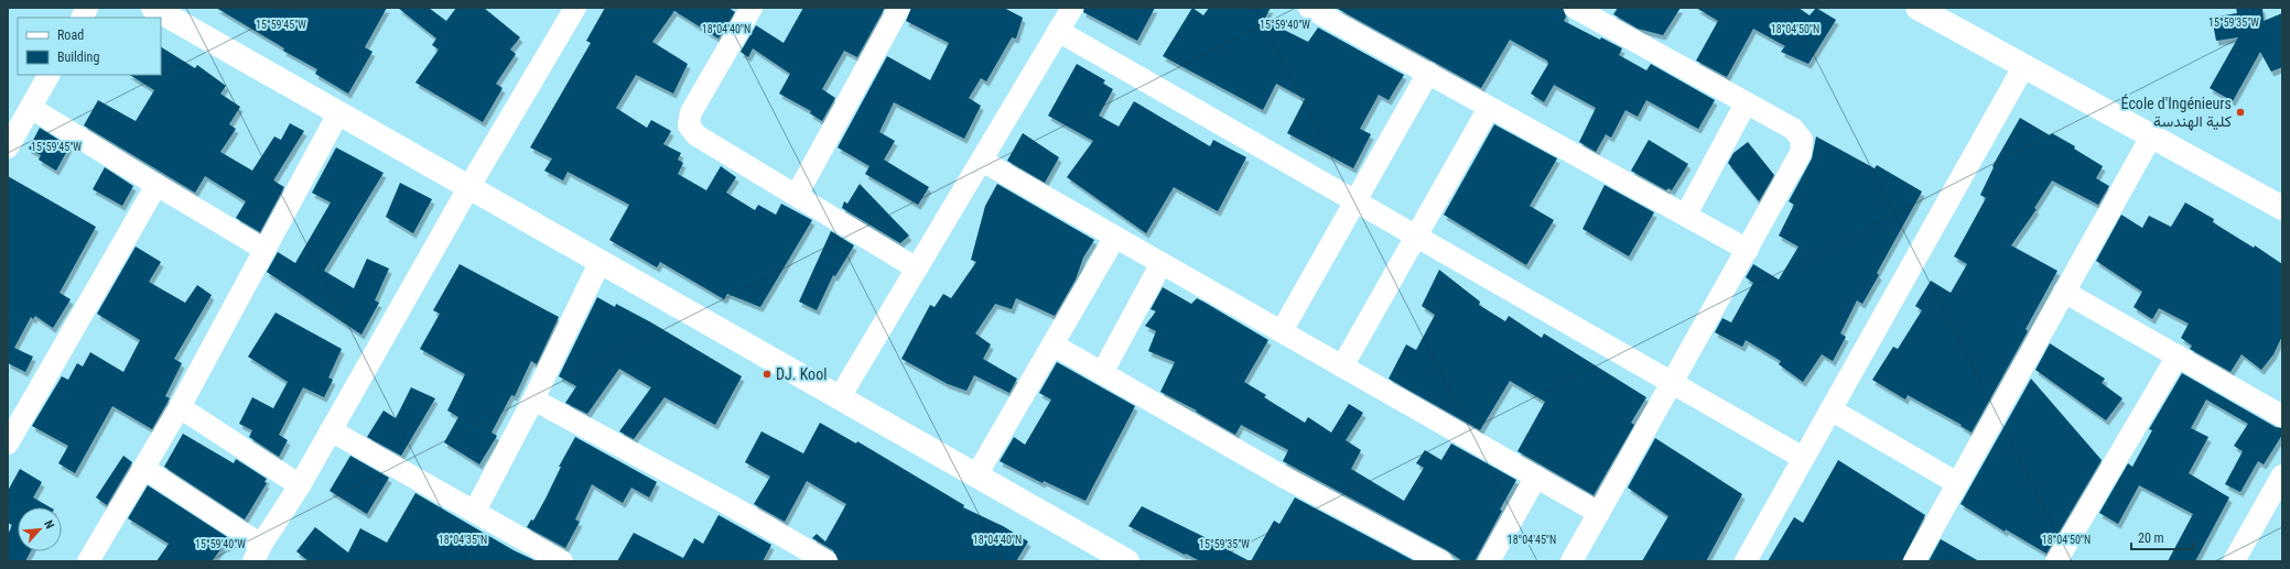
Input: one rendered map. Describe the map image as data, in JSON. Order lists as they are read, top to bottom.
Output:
{
  "places": ["École d'Ingénieurs كلية الهندسة", "DJ. Kool"],
  "legend": ["Road", "Building"],
  "scale_bar": "20 m",
  "north": "top right",
  "coordinates": [
    "15°59'35\"W",
    "15°59'45\"W",
    "15°59'40\"W",
    "18°04'40\"N",
    "18°04'50\"N",
    "18°04'35\"N",
    "18°04'45\"N"
  ]
}
